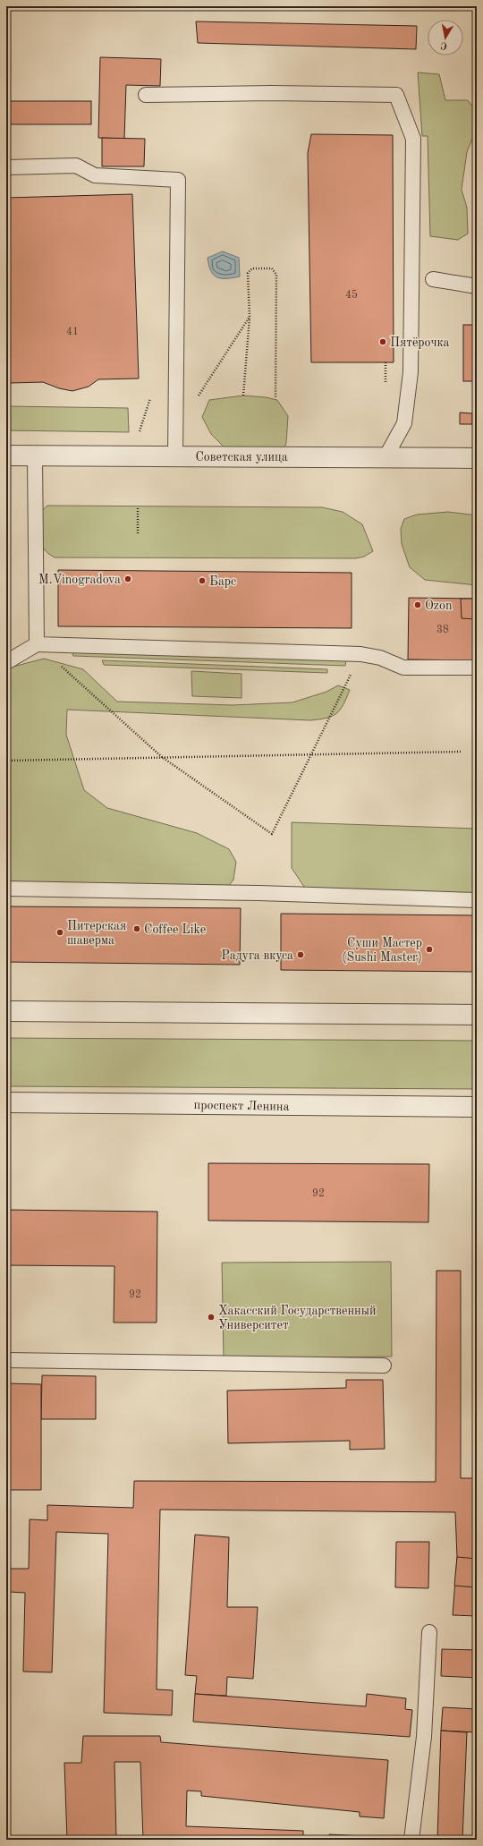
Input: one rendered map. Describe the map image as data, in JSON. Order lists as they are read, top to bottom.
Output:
{
  "streets": {
    "street": ["Советская улица", "проспект Ленина"]
  },
  "places": [
    "Пятёрочка",
    "M.Vinogradova",
    "Барс",
    "Ozon",
    "Coffee Like",
    "Питерская шаверма",
    "Суши Мастер (Sushi Master)",
    "Радуга вкуса",
    "Хакасский Государственный Университет"
  ],
  "house_numbers": [
    "45",
    "41",
    "38",
    "92",
    "92"
  ],
  "north": "bottom"
}
